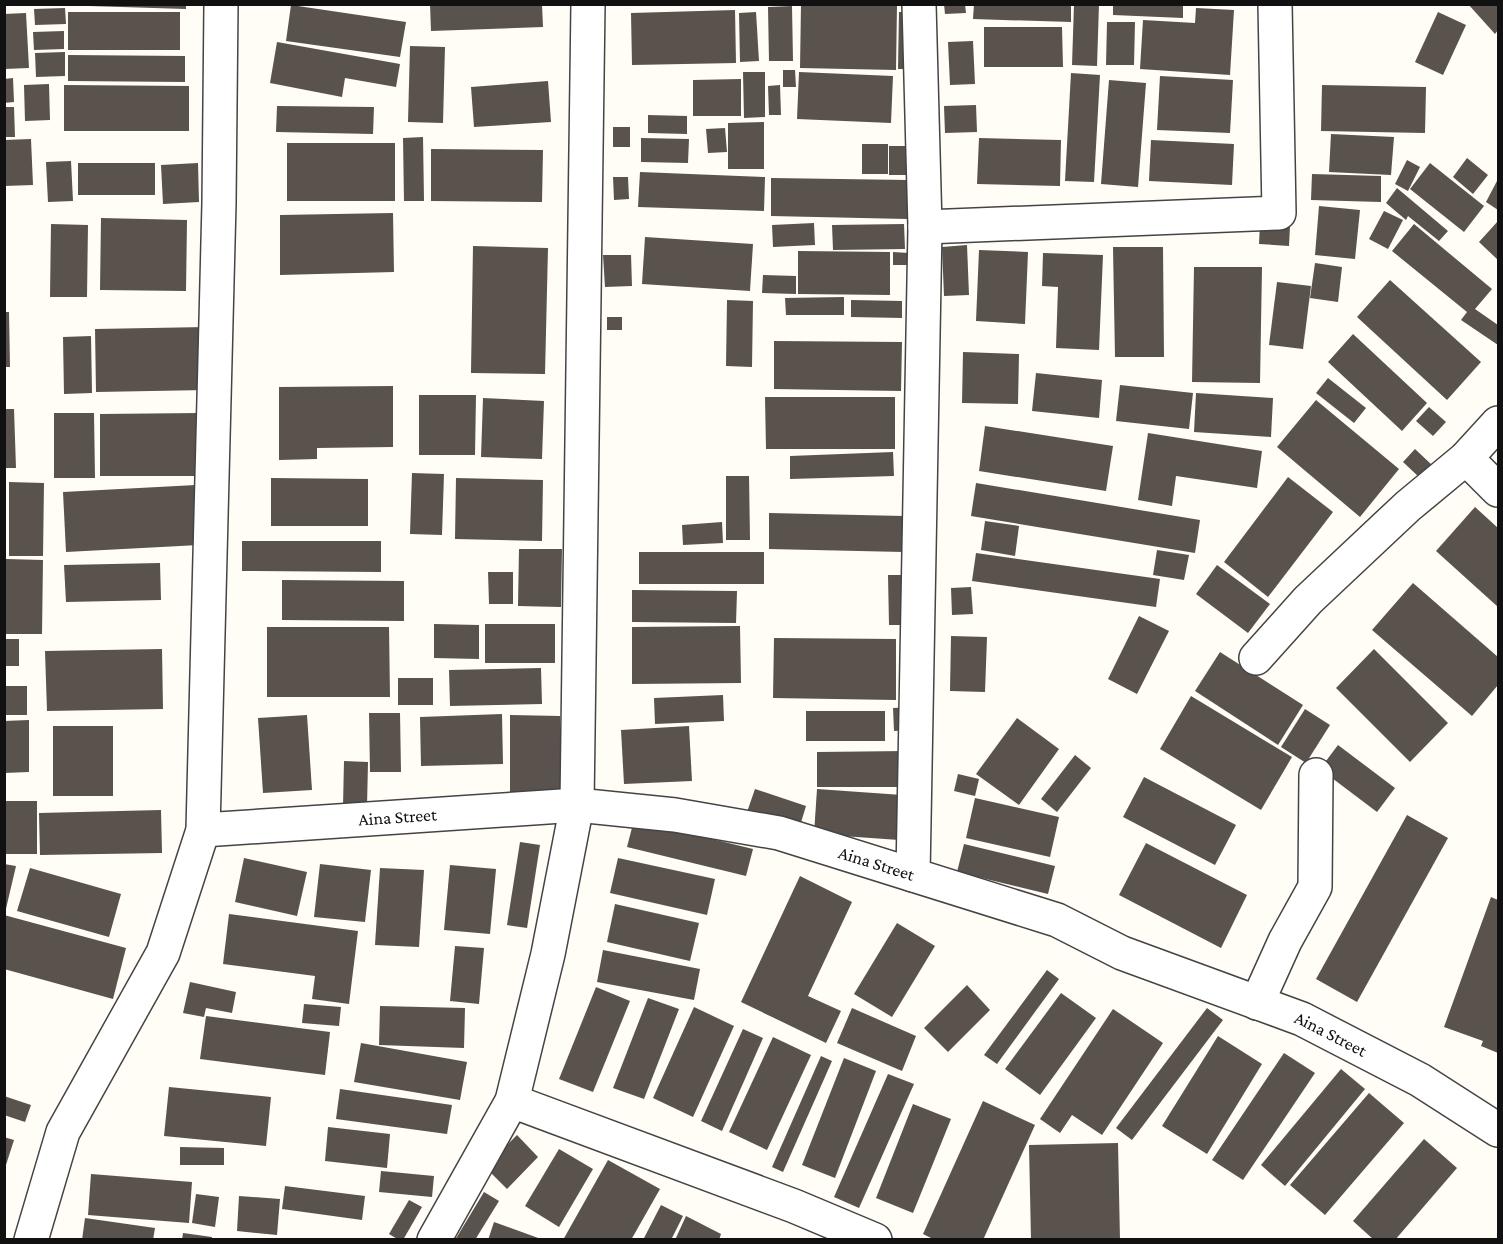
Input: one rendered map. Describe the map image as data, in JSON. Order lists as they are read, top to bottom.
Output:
{
  "streets": {
    "street": ["Aina Street"]
  }
}
